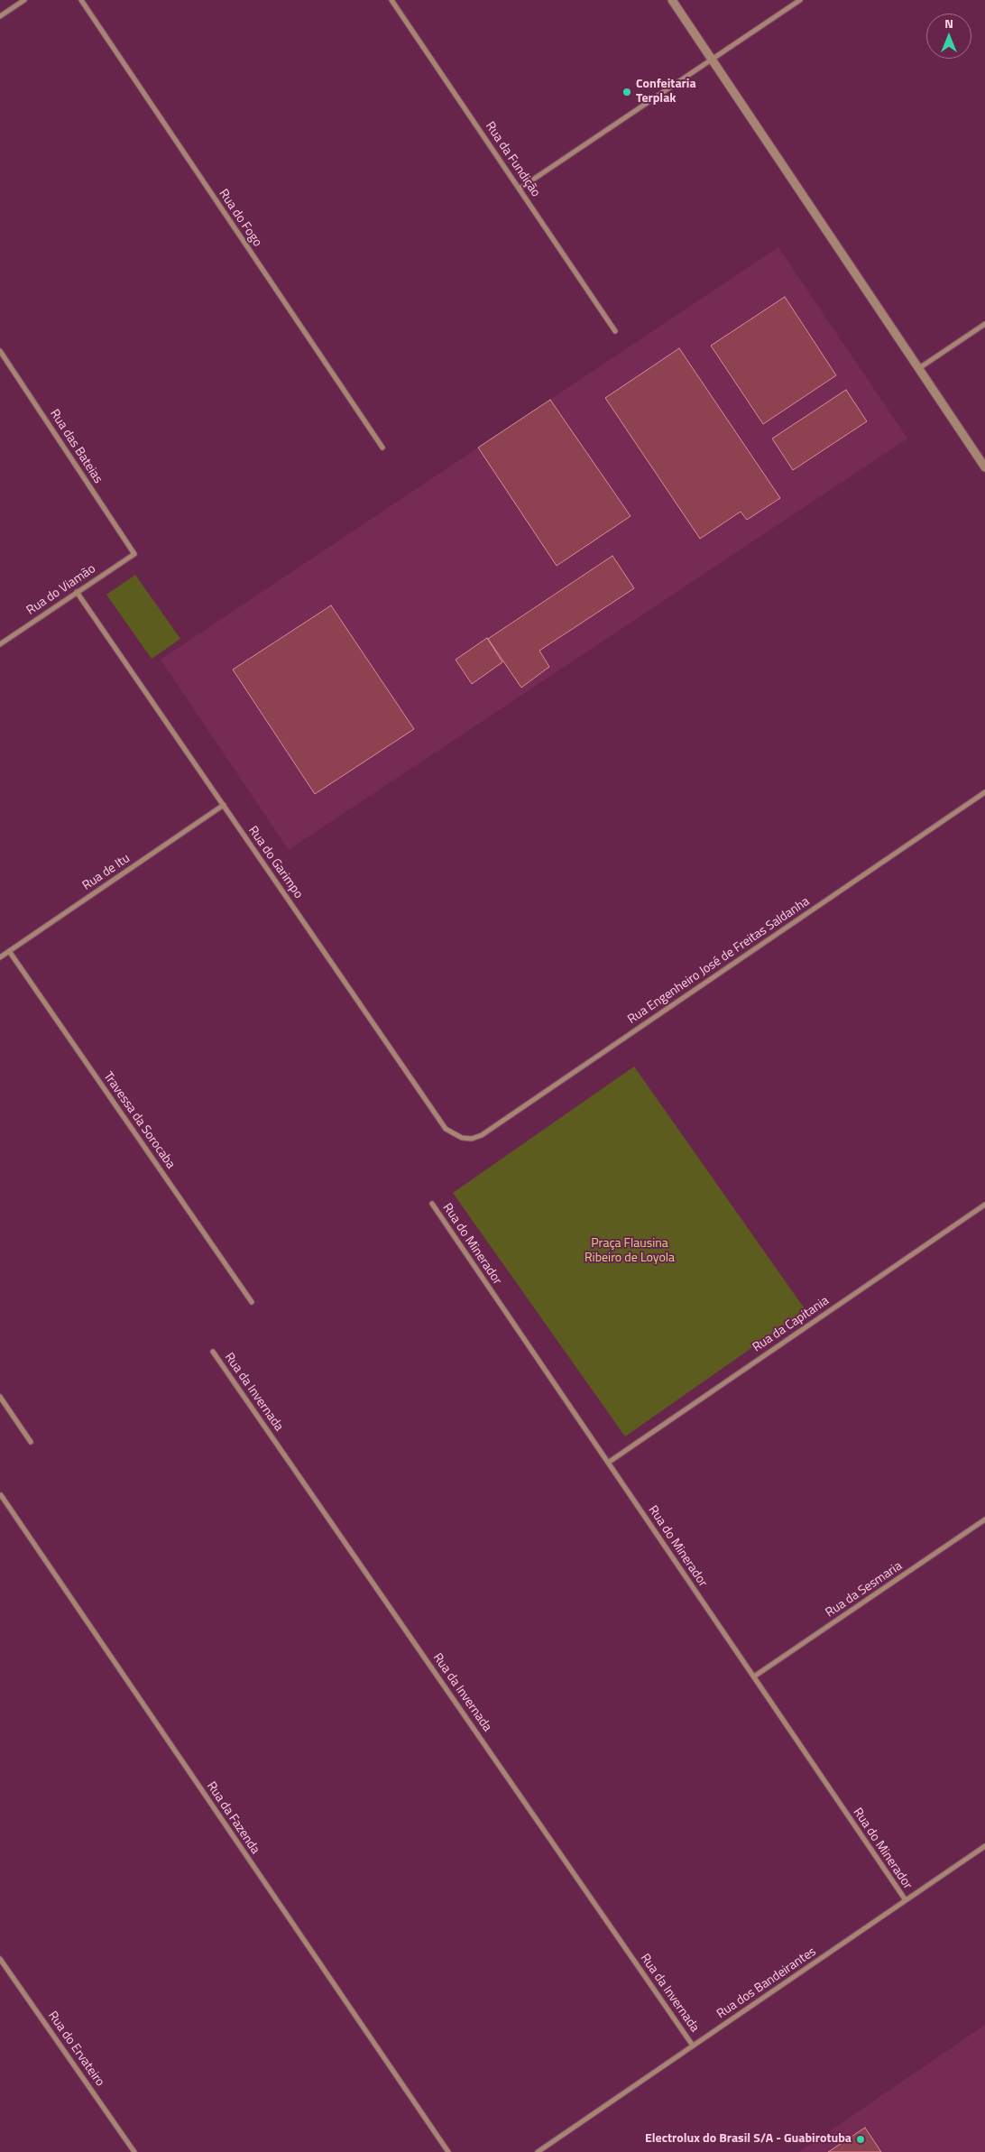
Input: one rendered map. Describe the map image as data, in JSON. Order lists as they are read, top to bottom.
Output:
{
  "streets": {
    "street": [
      "Rua da Fundição",
      "Rua do Fogo",
      "Rua das Bateias",
      "Rua do Viamão",
      "Rua do Garimpo",
      "Rua de Itu",
      "Rua Engenheiro José de Freitas Saldanha",
      "Travessa da Sorocaba",
      "Rua do Minerador",
      "Rua da Capitania",
      "Rua da Invernada",
      "Rua da Sesmaria",
      "Rua da Fazenda",
      "Rua dos Bandeirantes",
      "Rua do Ervateiro"
    ]
  },
  "crossings": [
    ["Rua das Bateias", "Rua do Viamão"],
    ["Rua do Viamão", "Rua do Garimpo"],
    ["Rua do Garimpo", "Rua de Itu"],
    ["Rua do Garimpo", "Rua Engenheiro José de Freitas Saldanha"],
    ["Rua de Itu", "Travessa da Sorocaba"],
    ["Rua do Minerador", "Rua da Capitania"],
    ["Rua do Minerador", "Rua da Sesmaria"],
    ["Rua do Minerador", "Rua dos Bandeirantes"],
    ["Rua da Invernada", "Rua dos Bandeirantes"]
  ],
  "parks": ["Praça Flausina Ribeiro de Loyola"],
  "places": ["Confeitaria Terplak", "Electrolux do Brasil S/A - Guabirotuba"],
  "north": "top"
}
